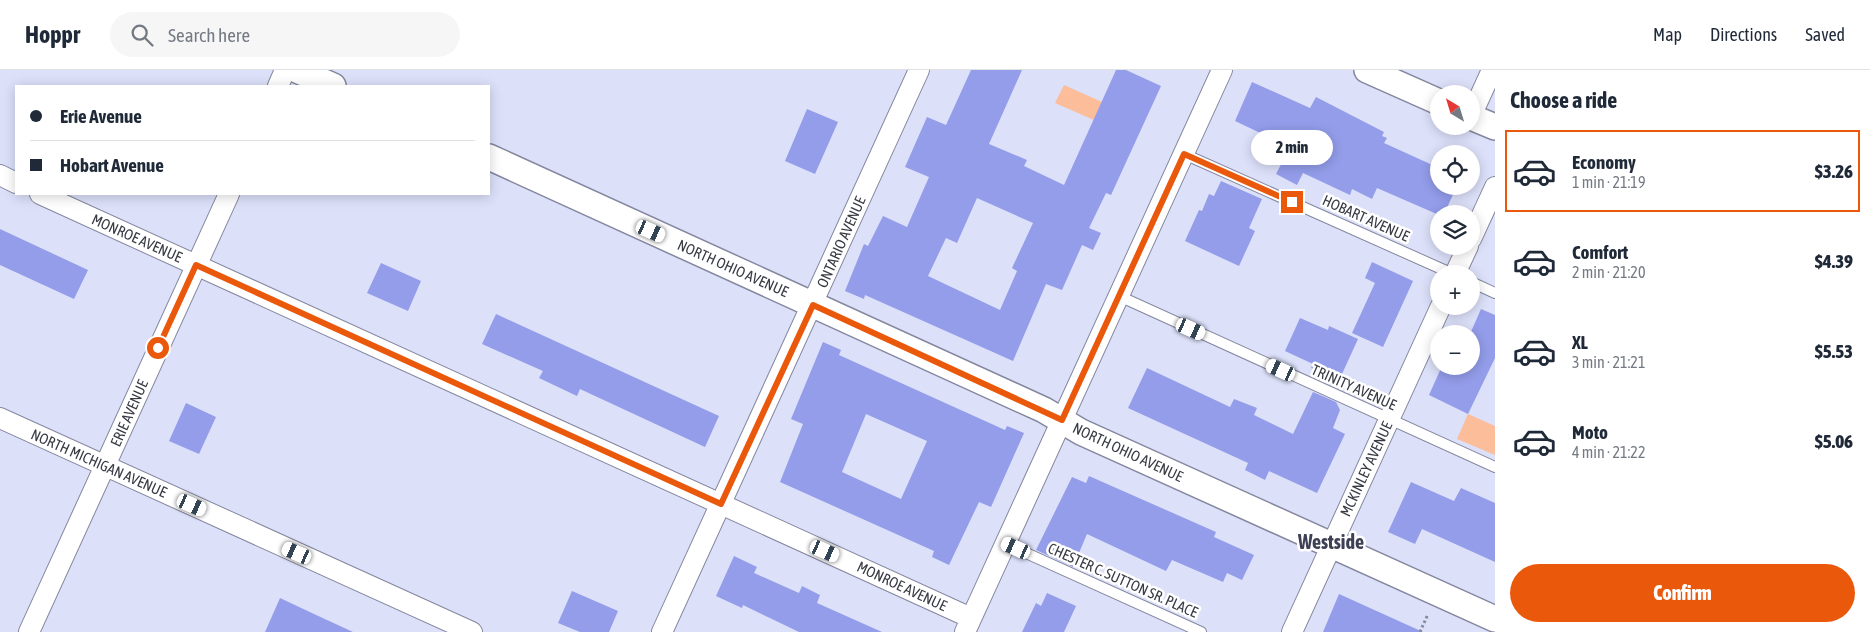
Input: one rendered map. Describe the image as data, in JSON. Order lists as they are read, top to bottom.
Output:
{
  "streets": {
    "street": [
      "MONROE AVENUE",
      "ONTARIO AVENUE",
      "NORTH OHIO AVENUE",
      "ERIE AVENUE",
      "NORTH MICHIGAN AVENUE",
      "MCKINLEY AVENUE"
    ],
    "lane": ["HOBART AVENUE", "TRINITY AVENUE", "CHESTER C. SUTTON SR. PLACE"]
  },
  "crossings": [
    ["MONROE AVENUE", "ONTARIO AVENUE"],
    ["MONROE AVENUE", "ERIE AVENUE"],
    ["ONTARIO AVENUE", "NORTH OHIO AVENUE"],
    ["NORTH OHIO AVENUE", "MCKINLEY AVENUE"],
    ["TRINITY AVENUE", "MCKINLEY AVENUE"],
    ["ERIE AVENUE", "NORTH MICHIGAN AVENUE"]
  ],
  "districts": ["Westside"],
  "north": "top left",
  "page": {
    "header": "Hoppr",
    "search": "Search here",
    "nav": ["Map", "Directions", "Saved"],
    "heading": "Choose a ride",
    "map_buttons": ["+", "−"],
    "banner": ["Erie Avenue", "Hobart Avenue"],
    "bubble": "2 min",
    "list": [
      {
        "name": "Economy",
        "note": "1 min · 21:19",
        "value": "$3.26"
      },
      {
        "name": "Comfort",
        "note": "2 min · 21:20",
        "value": "$4.39"
      },
      {
        "name": "XL",
        "note": "3 min · 21:21",
        "value": "$5.53"
      },
      {
        "name": "Moto",
        "note": "4 min · 21:22",
        "value": "$5.06"
      }
    ],
    "buttons": "Confirm"
  }
}
